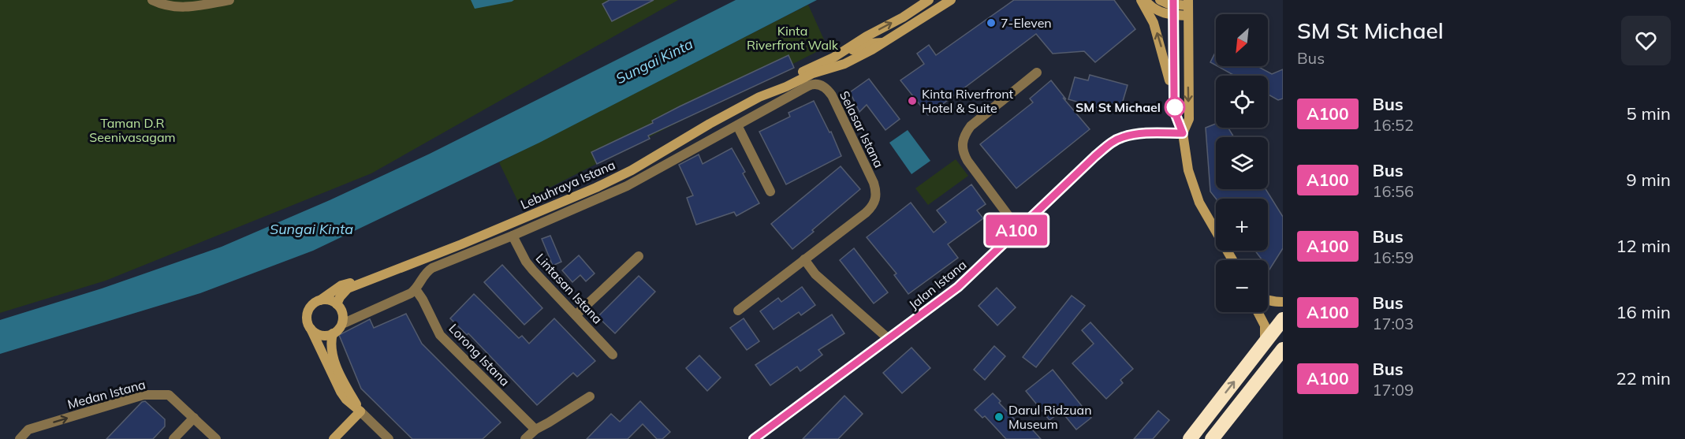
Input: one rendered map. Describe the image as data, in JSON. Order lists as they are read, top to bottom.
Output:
{
  "streets": {
    "street": [
      "Selasar Istana",
      "Lebuhraya Istana",
      "Jalan Istana",
      "Lintasan Istana",
      "Lorong Istana",
      "Medan Istana"
    ]
  },
  "crossings": [
    ["Selasar Istana", "Lintasan Istana"],
    ["Selasar Istana", "Lorong Istana"]
  ],
  "one_way": ["Medan Istana"],
  "water": ["Sungai Kinta"],
  "parks": ["Kinta Riverfront Walk", "Taman D.R Seenivasagam"],
  "places": [
    "7-Eleven",
    "Kinta Riverfront Hotel & Suite",
    "SM St Michael",
    "Darul Ridzuan Museum"
  ],
  "lines": ["bus line A100"],
  "north": "bottom left",
  "page": {
    "on_map": "A100",
    "heading": ["SM St Michael", "Bus"],
    "map_buttons": ["+", "−"],
    "list": [
      {
        "mark": "A100",
        "name": "Bus",
        "note": "16:52",
        "value": "5 min"
      },
      {
        "mark": "A100",
        "name": "Bus",
        "note": "16:56",
        "value": "9 min"
      },
      {
        "mark": "A100",
        "name": "Bus",
        "note": "16:59",
        "value": "12 min"
      },
      {
        "mark": "A100",
        "name": "Bus",
        "note": "17:03",
        "value": "16 min"
      },
      {
        "mark": "A100",
        "name": "Bus",
        "note": "17:09",
        "value": "22 min"
      }
    ]
  }
}
